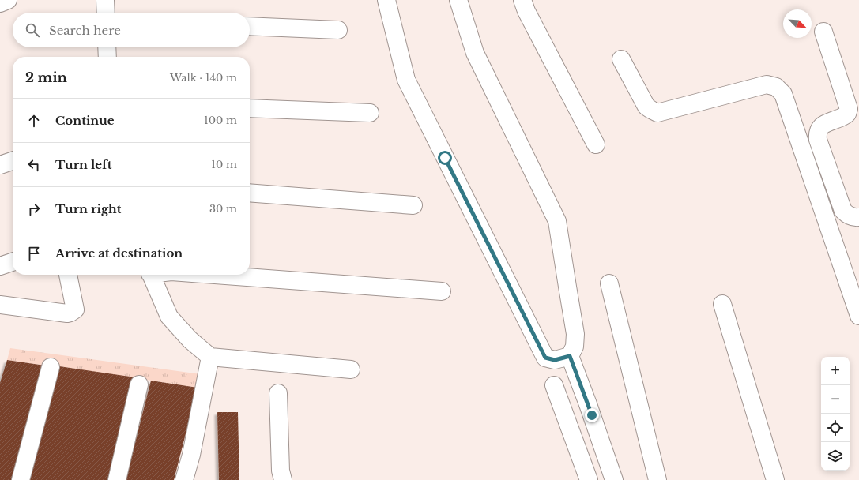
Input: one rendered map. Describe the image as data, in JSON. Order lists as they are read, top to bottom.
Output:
{
  "north": "bottom right",
  "page": {
    "search": "Search here",
    "heading": ["2 min", "Walk · 140 m"],
    "list": [
      ["Continue", "100 m"],
      ["Turn left", "10 m"],
      ["Turn right", "30 m"],
      "Arrive at destination"
    ],
    "map_buttons": ["+", "−"]
  }
}
